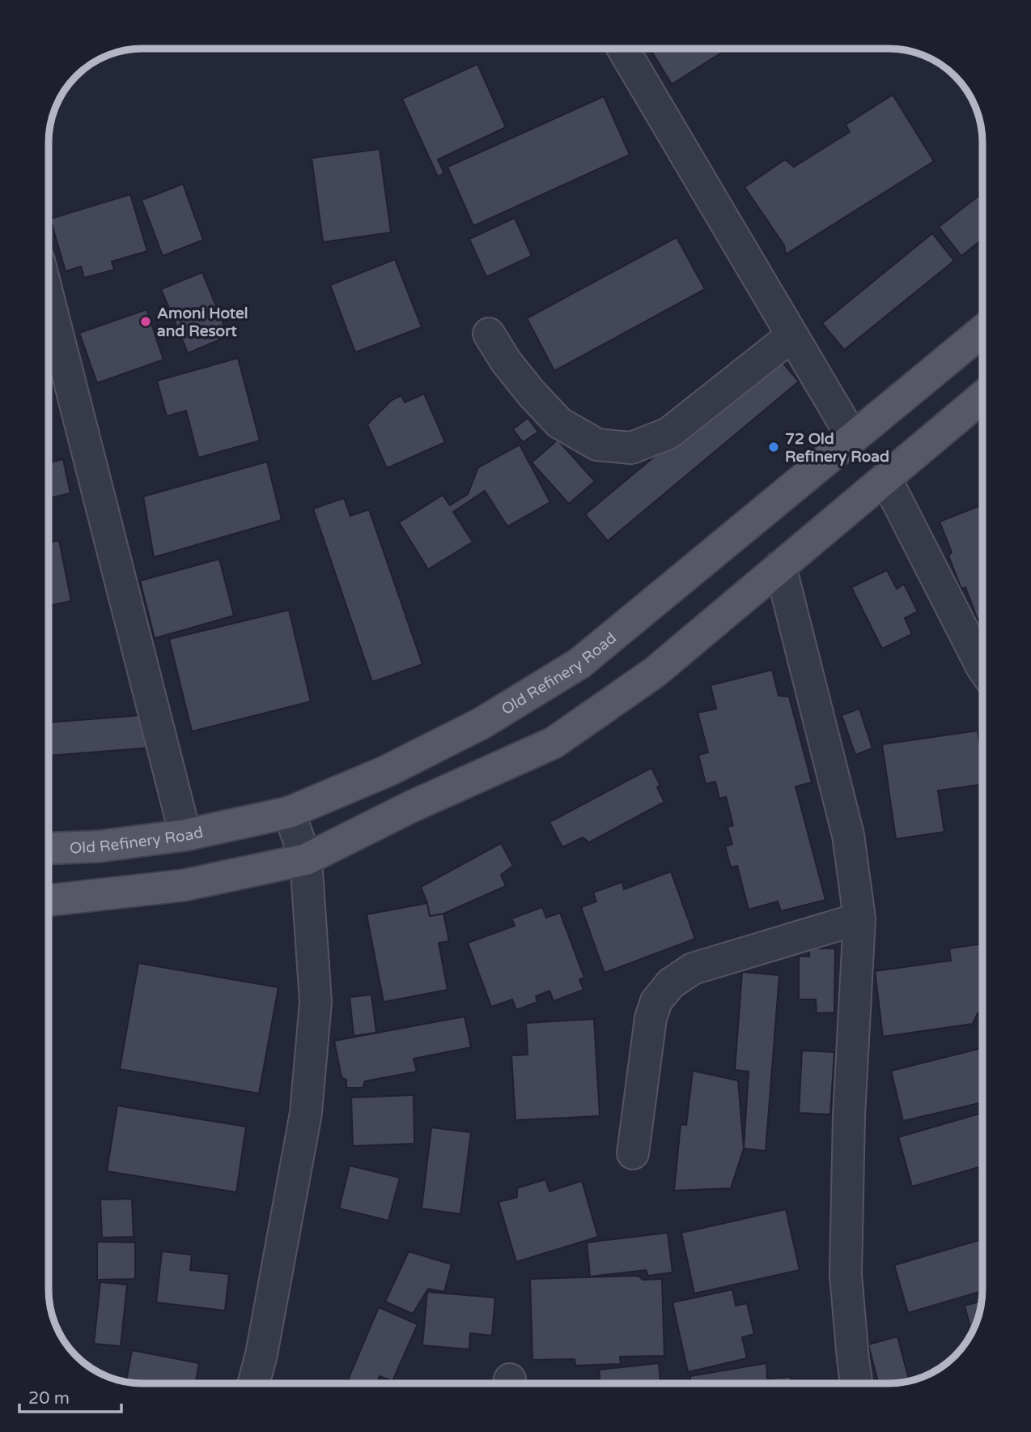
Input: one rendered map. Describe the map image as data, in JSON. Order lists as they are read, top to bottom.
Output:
{
  "streets": {
    "main road": ["Old Refinery Road"]
  },
  "places": ["Amoni Hotel and Resort", "72 Old Refinery Road"],
  "scale_bar": "20 m"
}
